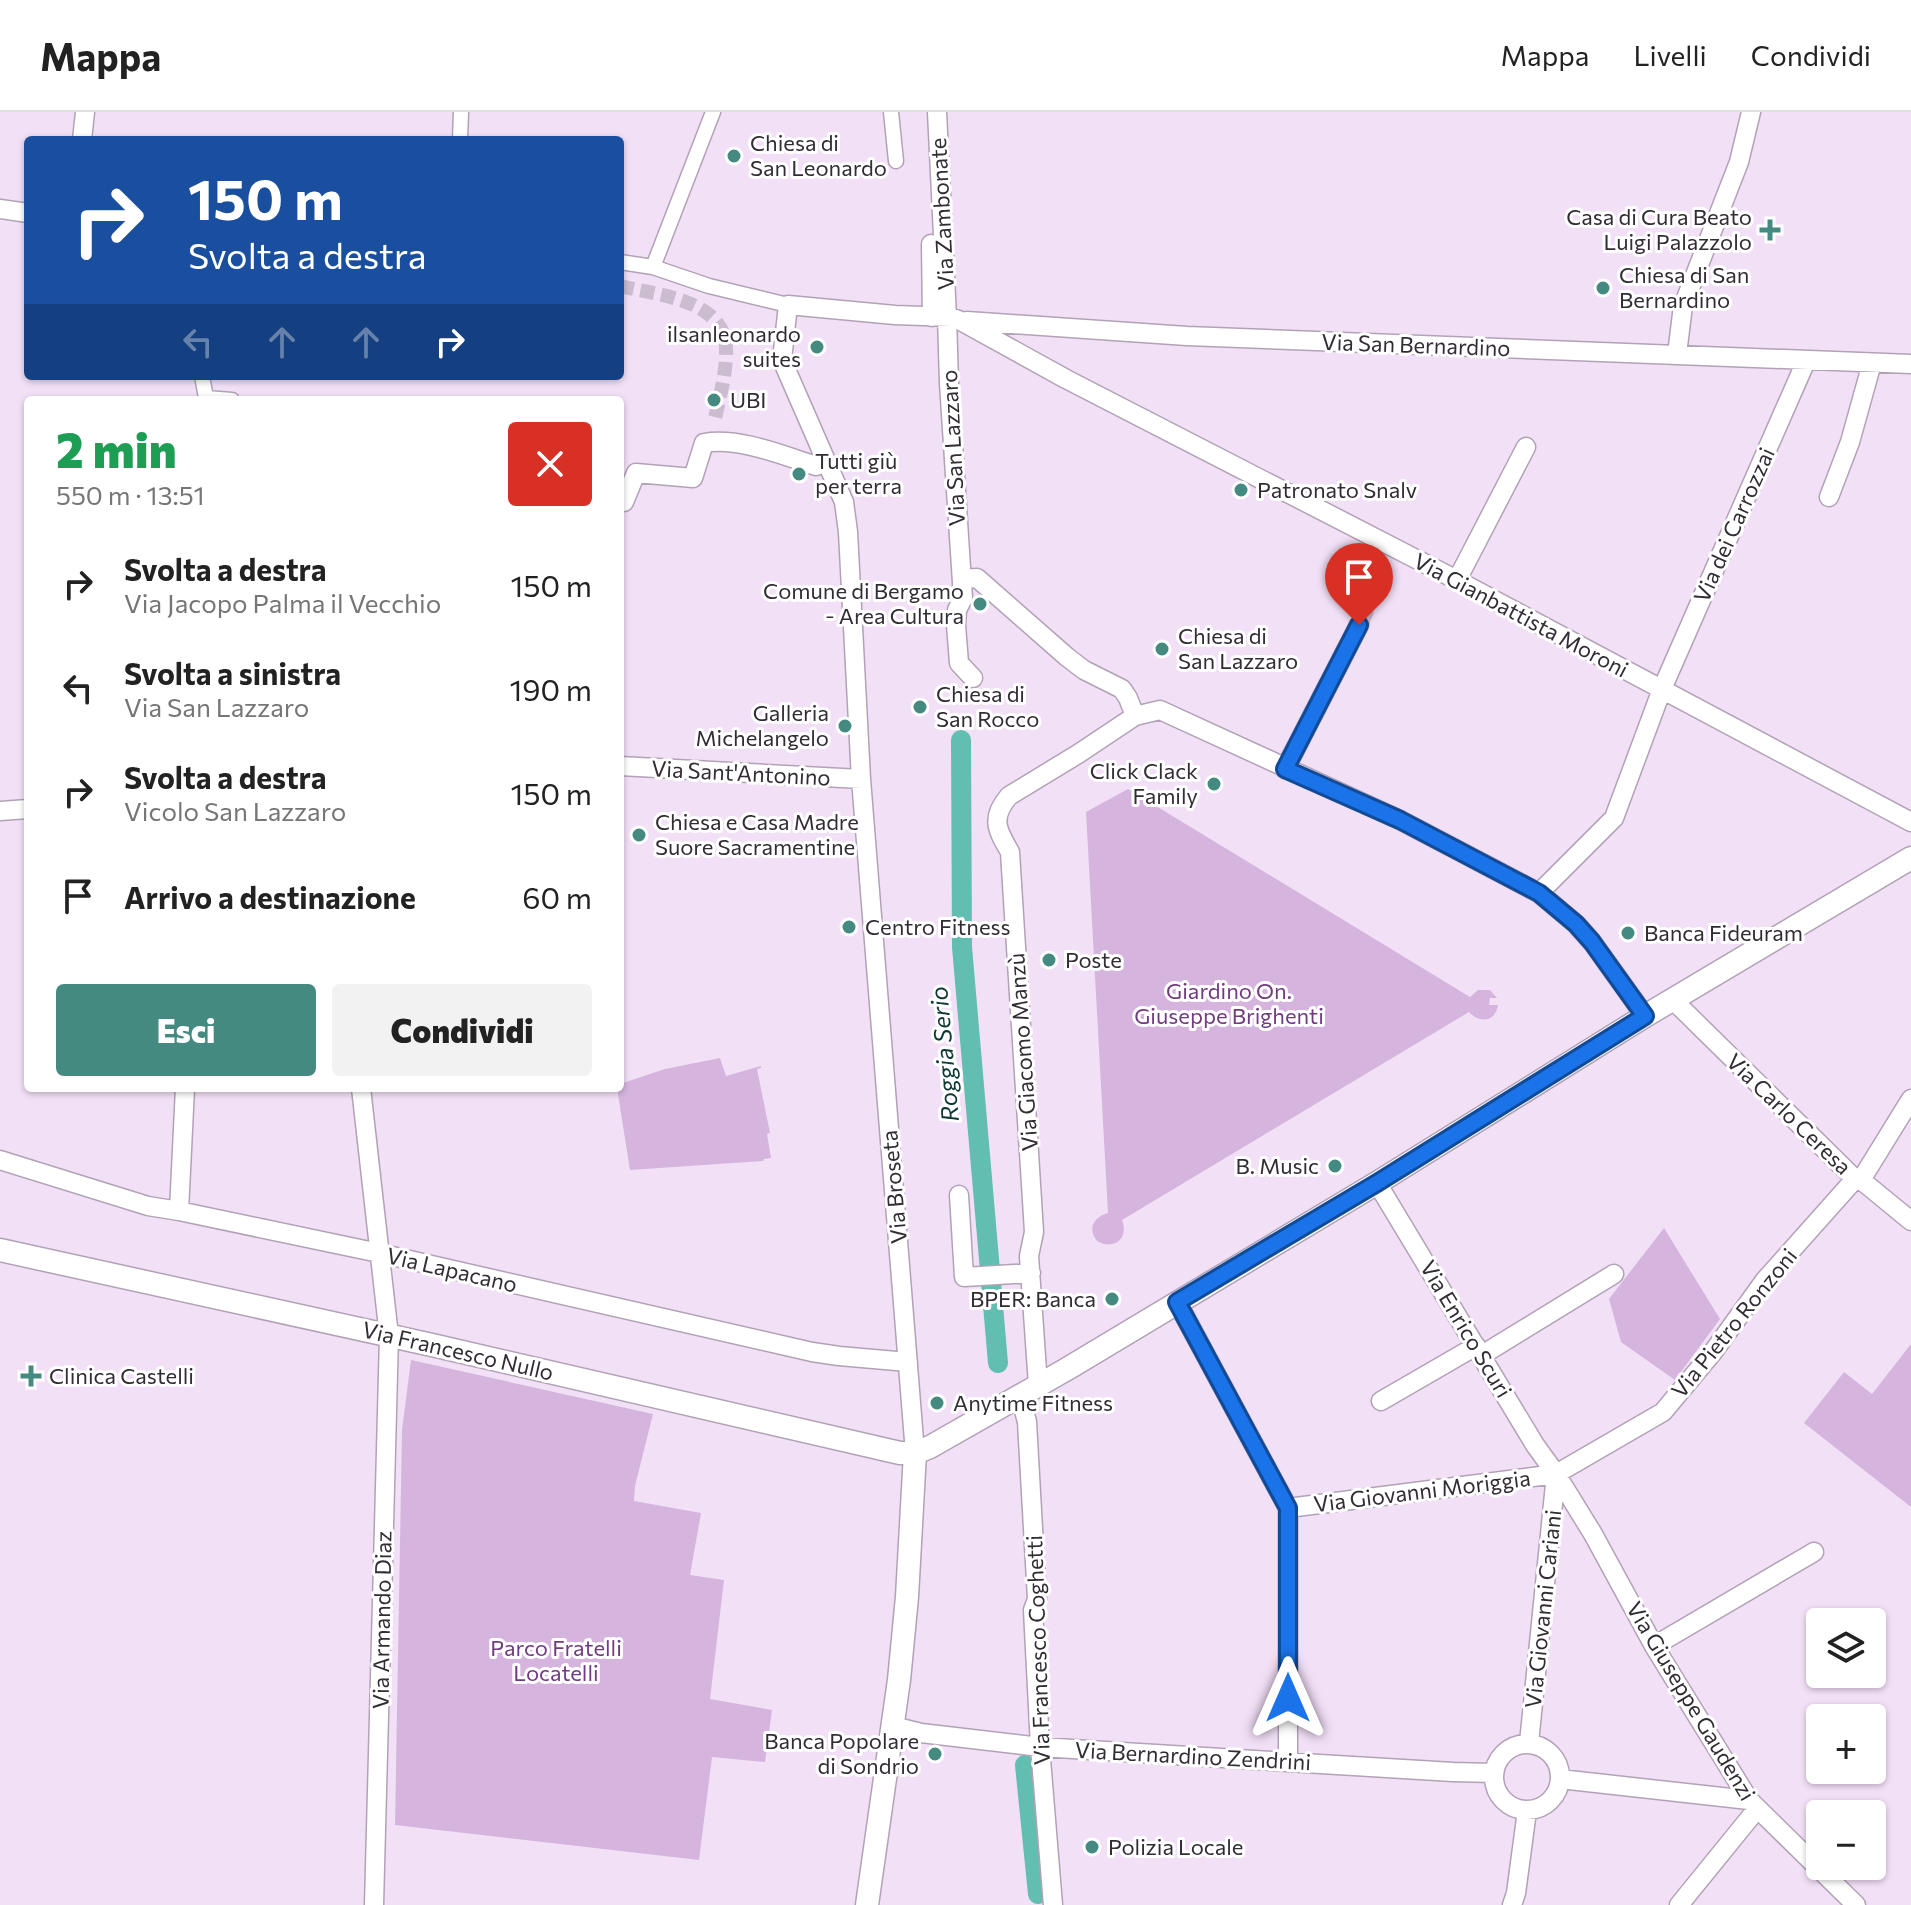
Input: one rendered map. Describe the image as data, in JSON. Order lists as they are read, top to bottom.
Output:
{
  "streets": {
    "street": [
      "Via Zambonate",
      "Via San Bernardino",
      "Via San Lazzaro",
      "Via dei Carrozzai",
      "Via Gianbattista Moroni",
      "Via Sant'Antonino",
      "Via Giacomo Manzù",
      "Via Carlo Ceresa",
      "Via Broseta",
      "Via Lapacano",
      "Via Pietro Ronzoni",
      "Via Enrico Scuri",
      "Via Francesco Nullo",
      "Via Giovanni Moriggia",
      "Via Giovanni Cariani",
      "Via Armando Diaz",
      "Via Francesco Coghetti",
      "Via Giuseppe Gaudenzi",
      "Via Bernardino Zendrini"
    ]
  },
  "crossings": [
    ["Via Zambonate", "Via San Bernardino"],
    ["Via Zambonate", "Via San Lazzaro"],
    ["Via Zambonate", "Via Gianbattista Moroni"],
    ["Via San Bernardino", "Via San Lazzaro"],
    ["Via San Bernardino", "Via dei Carrozzai"],
    ["Via San Bernardino", "Via Gianbattista Moroni"],
    ["Via San Bernardino", "Via Broseta"],
    ["Via San Lazzaro", "Via Gianbattista Moroni"],
    ["Via dei Carrozzai", "Via Gianbattista Moroni"],
    ["Via Sant'Antonino", "Via Broseta"],
    ["Via Giacomo Manzù", "Via Francesco Coghetti"],
    ["Via Carlo Ceresa", "Via Pietro Ronzoni"],
    ["Via Broseta", "Via Lapacano"],
    ["Via Broseta", "Via Francesco Nullo"],
    ["Via Broseta", "Via Bernardino Zendrini"],
    ["Via Lapacano", "Via Armando Diaz"],
    ["Via Pietro Ronzoni", "Via Enrico Scuri"],
    ["Via Pietro Ronzoni", "Via Giovanni Moriggia"],
    ["Via Pietro Ronzoni", "Via Giovanni Cariani"],
    ["Via Pietro Ronzoni", "Via Giuseppe Gaudenzi"],
    ["Via Enrico Scuri", "Via Giovanni Moriggia"],
    ["Via Enrico Scuri", "Via Giovanni Cariani"],
    ["Via Enrico Scuri", "Via Giuseppe Gaudenzi"],
    ["Via Francesco Nullo", "Via Armando Diaz"],
    ["Via Giovanni Moriggia", "Via Giovanni Cariani"],
    ["Via Giovanni Moriggia", "Via Giuseppe Gaudenzi"],
    ["Via Giovanni Cariani", "Via Giuseppe Gaudenzi"],
    ["Via Giovanni Cariani", "Via Bernardino Zendrini"],
    ["Via Francesco Coghetti", "Via Bernardino Zendrini"]
  ],
  "water": ["Roggia Serio"],
  "parks": ["Giardino On. Giuseppe Brighenti", "Parco Fratelli Locatelli"],
  "places": {
    "other": [
      "Chiesa di San Leonardo",
      "Chiesa di San Bernardino",
      "ilsanleonardo suites",
      "UBI",
      "Tutti giù per terra",
      "Patronato Snalv",
      "Comune di Bergamo - Area Cultura",
      "Chiesa di San Lazzaro",
      "Chiesa di San Rocco",
      "Galleria Michelangelo",
      "Click Clack Family",
      "Chiesa e Casa Madre Suore Sacramentine",
      "Centro Fitness",
      "Banca Fideuram",
      "Poste",
      "B. Music",
      "BPER: Banca",
      "Anytime Fitness",
      "Banca Popolare di Sondrio",
      "Polizia Locale"
    ],
    "health": ["Casa di Cura Beato Luigi Palazzolo", "Clinica Castelli"]
  },
  "page": {
    "header": "Mappa",
    "nav": ["Mappa", "Livelli", "Condividi"],
    "turn": ["150 m", "Svolta a destra"],
    "heading": ["2 min", "550 m · 13:51"],
    "list": [
      {
        "name": "Svolta a destra",
        "note": "Via Jacopo Palma il Vecchio",
        "value": "150 m"
      },
      {
        "name": "Svolta a sinistra",
        "note": "Via San Lazzaro",
        "value": "190 m"
      },
      {
        "name": "Svolta a destra",
        "note": "Vicolo San Lazzaro",
        "value": "150 m"
      },
      {
        "name": "Arrivo a destinazione",
        "value": "60 m"
      }
    ],
    "buttons": ["Esci", "Condividi"],
    "map_buttons": ["+", "−"]
  }
}
